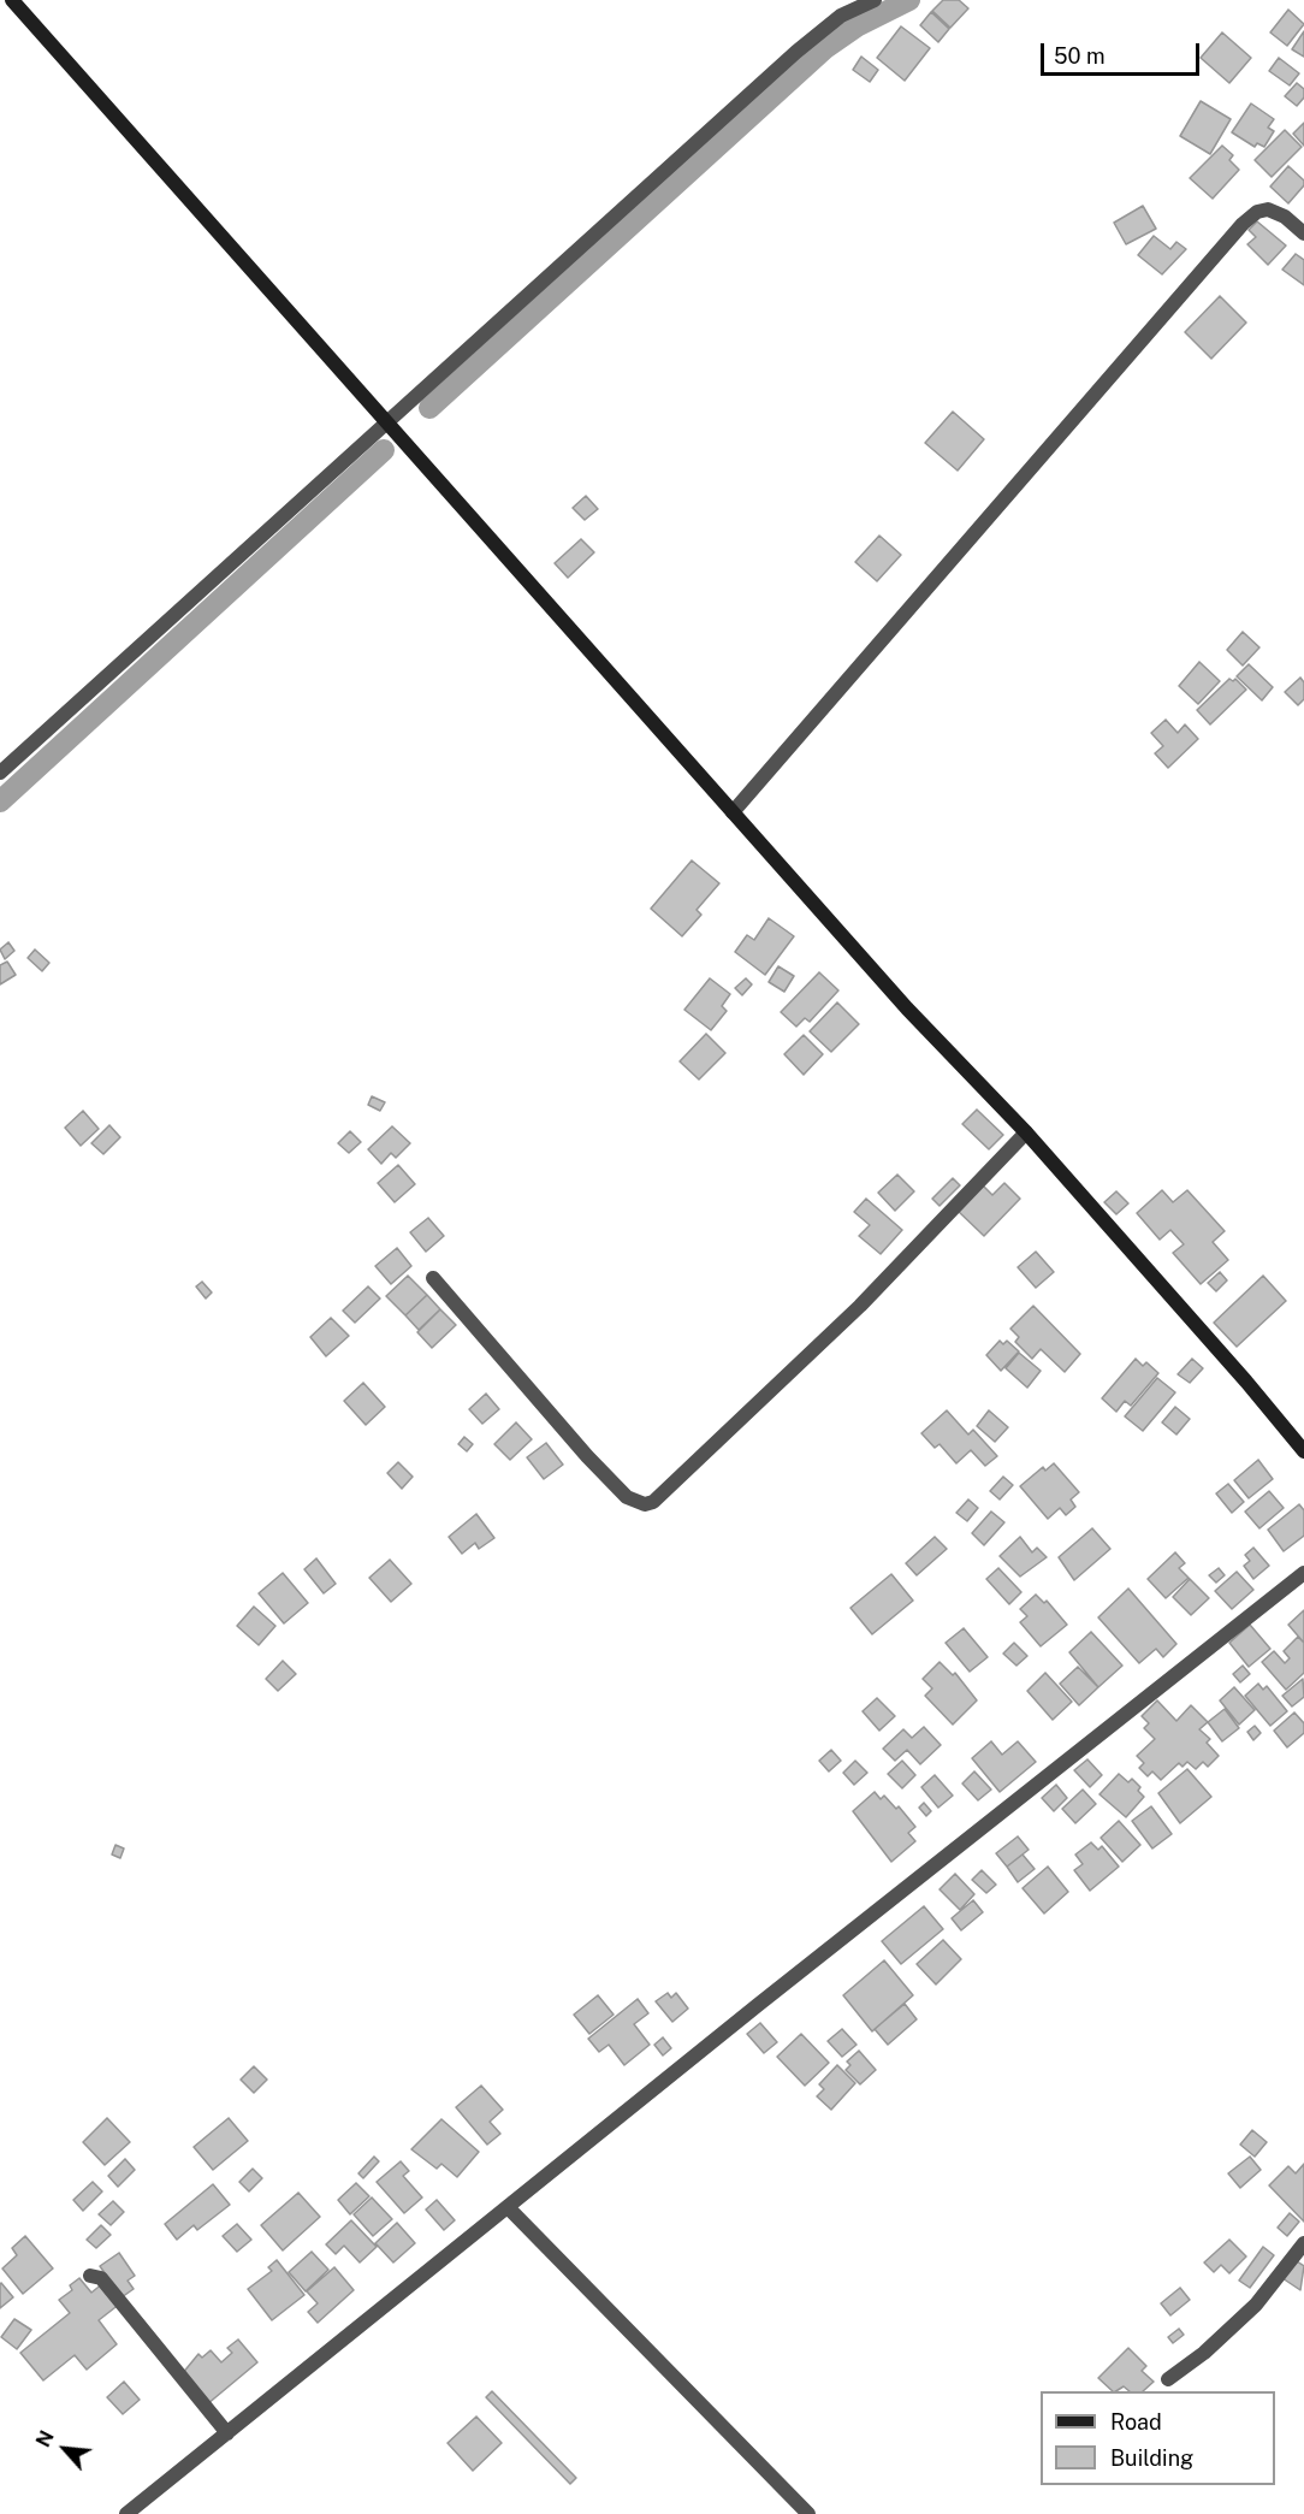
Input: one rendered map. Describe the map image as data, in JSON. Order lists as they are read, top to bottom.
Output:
{
  "legend": ["Road", "Building"],
  "scale_bar": "50 m",
  "north": "top left"
}
